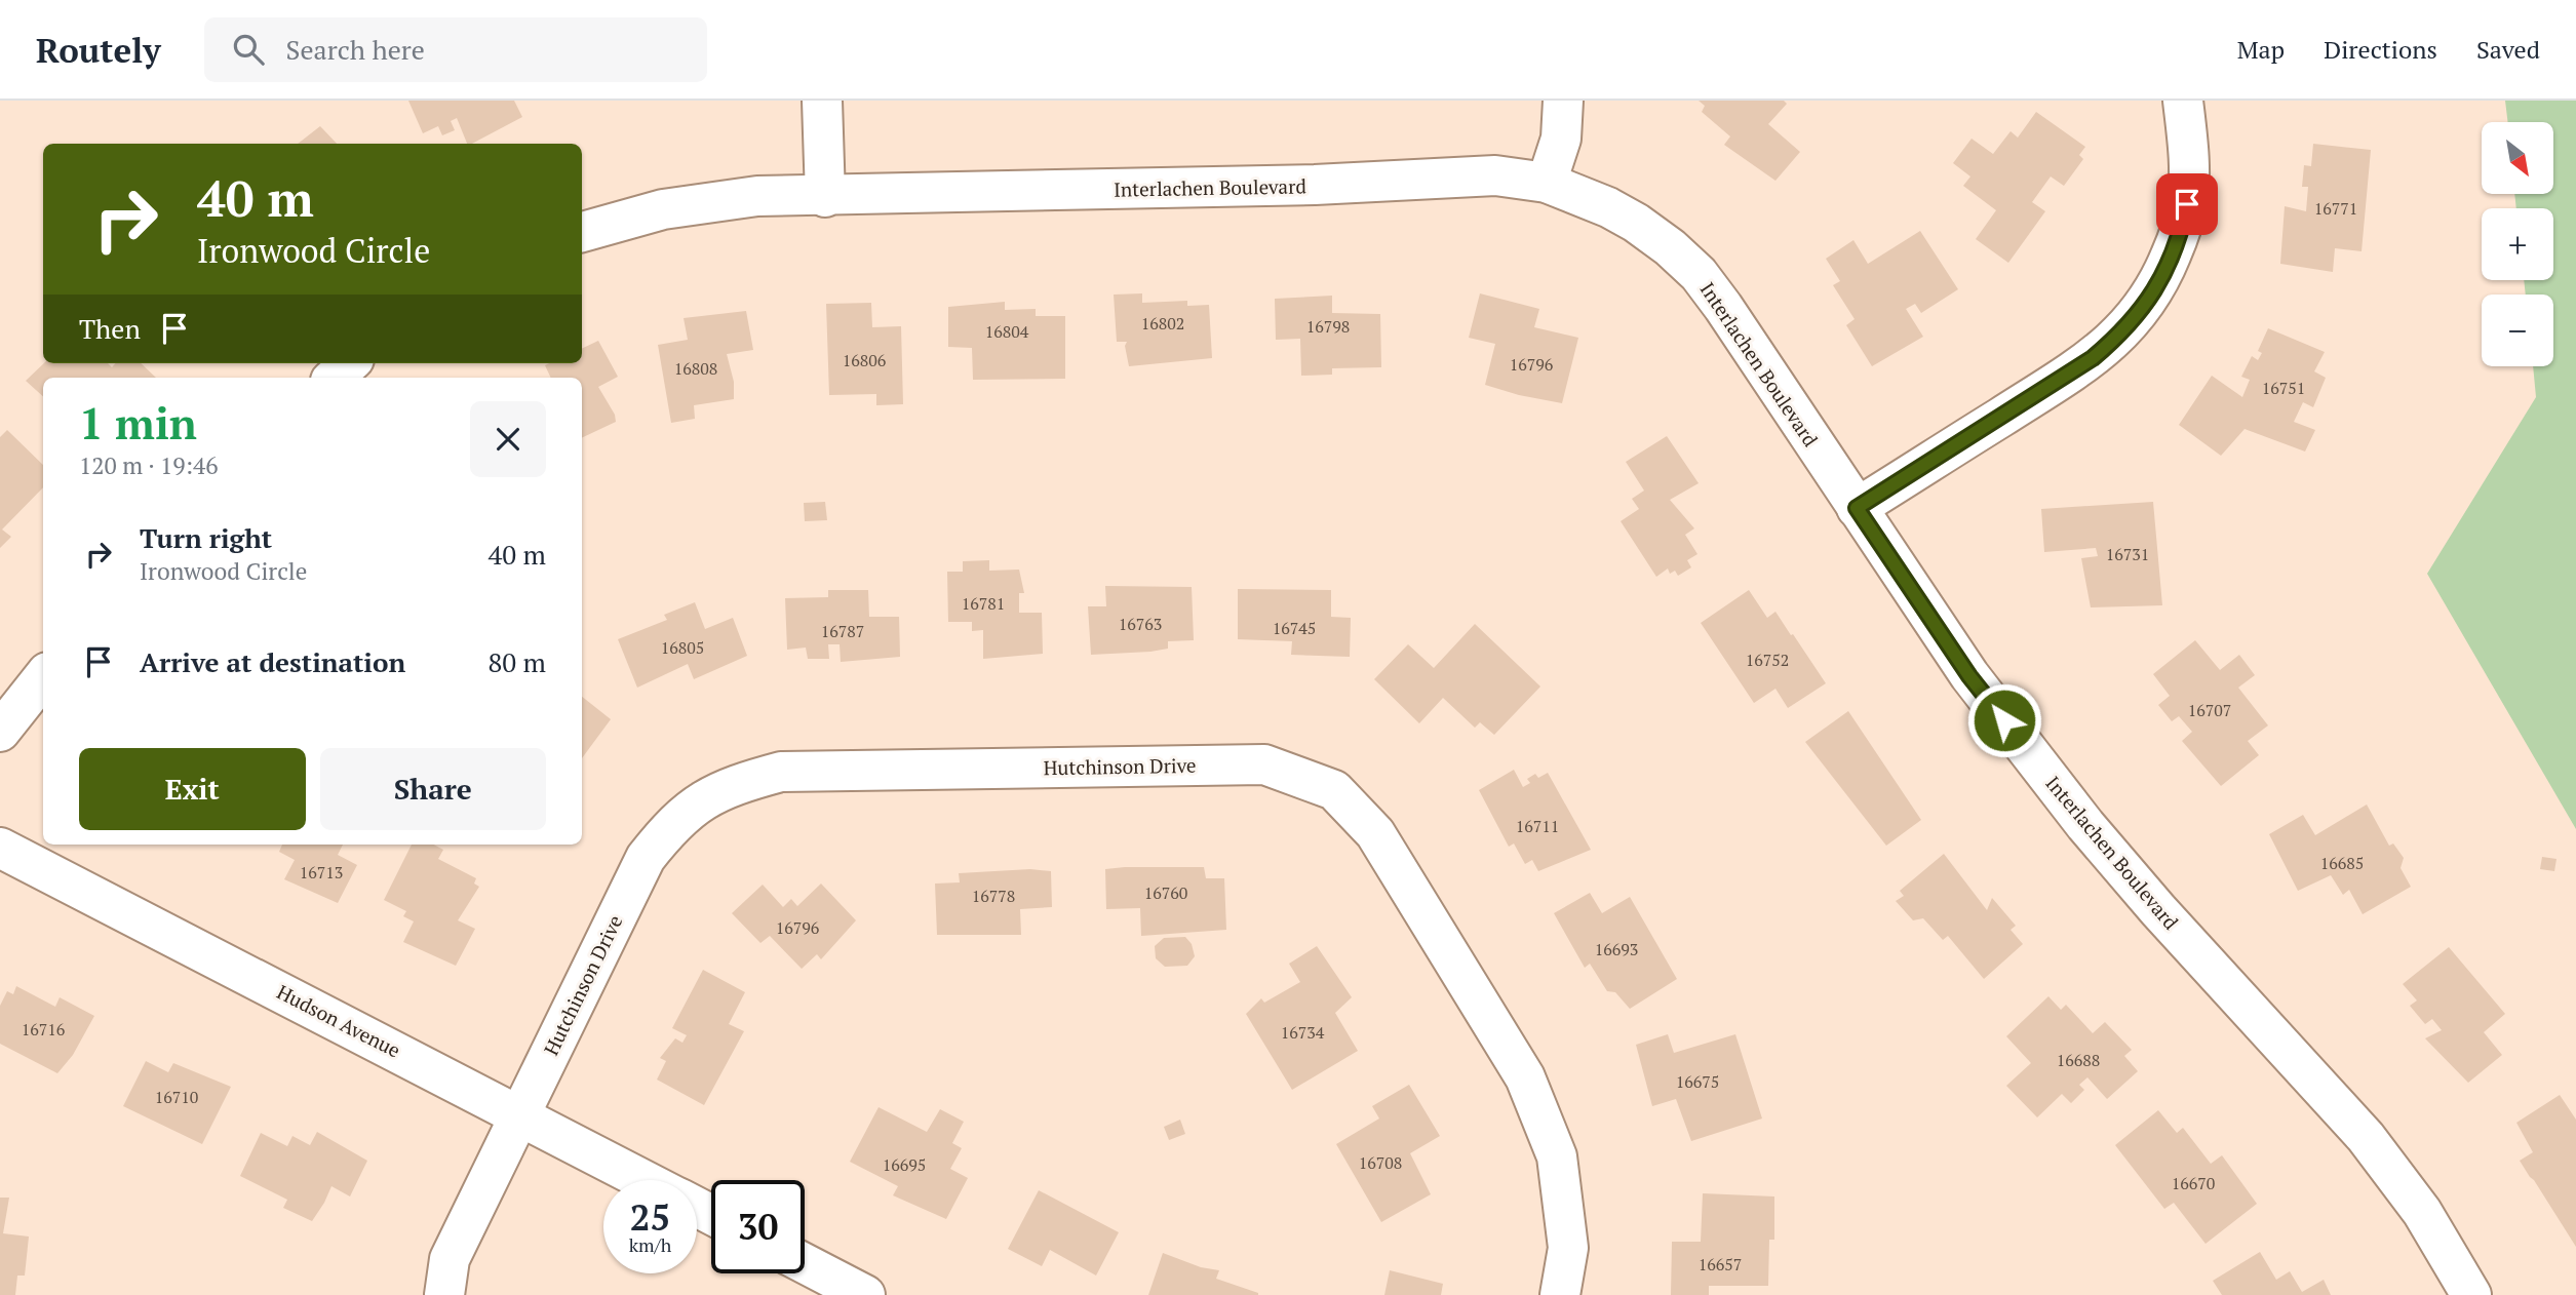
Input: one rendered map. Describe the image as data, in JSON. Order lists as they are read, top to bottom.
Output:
{
  "streets": {
    "street": ["Interlachen Boulevard", "Hutchinson Drive", "Hudson Avenue"]
  },
  "crossings": [
    ["Hutchinson Drive", "Hudson Avenue"]
  ],
  "house_numbers": [
    "16771",
    "16802",
    "16798",
    "16804",
    "16806",
    "16796",
    "16808",
    "16751",
    "16731",
    "16781",
    "16763",
    "16745",
    "16787",
    "16805",
    "16752",
    "16707",
    "16711",
    "16685",
    "16713",
    "16760",
    "16778",
    "16796",
    "16693",
    "16716",
    "16734",
    "16688",
    "16675",
    "16710",
    "16708",
    "16695",
    "16670",
    "16657"
  ],
  "north": "bottom right",
  "page": {
    "header": "Routely",
    "search": "Search here",
    "nav": ["Map", "Directions", "Saved"],
    "map_buttons": ["+", "−"],
    "turn": ["40 m", "Ironwood Circle"],
    "then": "Then",
    "heading": ["1 min", "120 m · 19:46"],
    "list": [
      {
        "name": "Turn right",
        "note": "Ironwood Circle",
        "value": "40 m"
      },
      {
        "name": "Arrive at destination",
        "value": "80 m"
      }
    ],
    "buttons": ["Exit", "Share"],
    "speed": "25 km/h",
    "limit": "30"
  }
}
